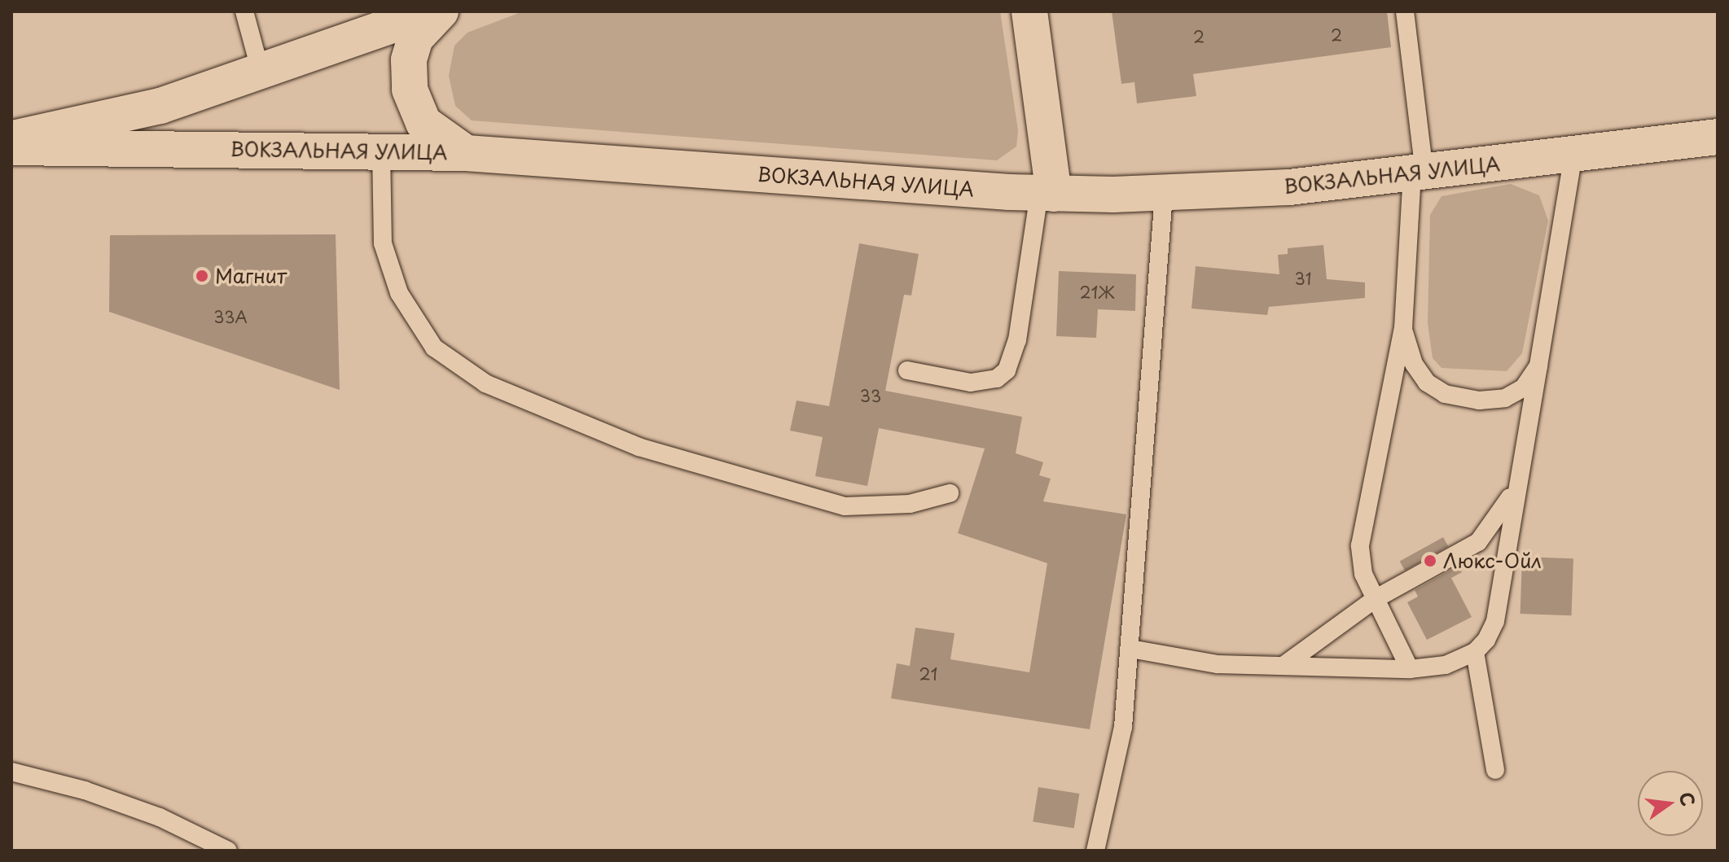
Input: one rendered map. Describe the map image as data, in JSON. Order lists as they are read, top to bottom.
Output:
{
  "streets": {
    "main road": ["ВОКЗАЛЬНАЯ УЛИЦА"]
  },
  "places": ["Магнит", "Люкс-Ойл"],
  "house_numbers": [
    "2",
    "2",
    "31",
    "21Ж",
    "33А",
    "33",
    "21"
  ],
  "north": "right"
}
